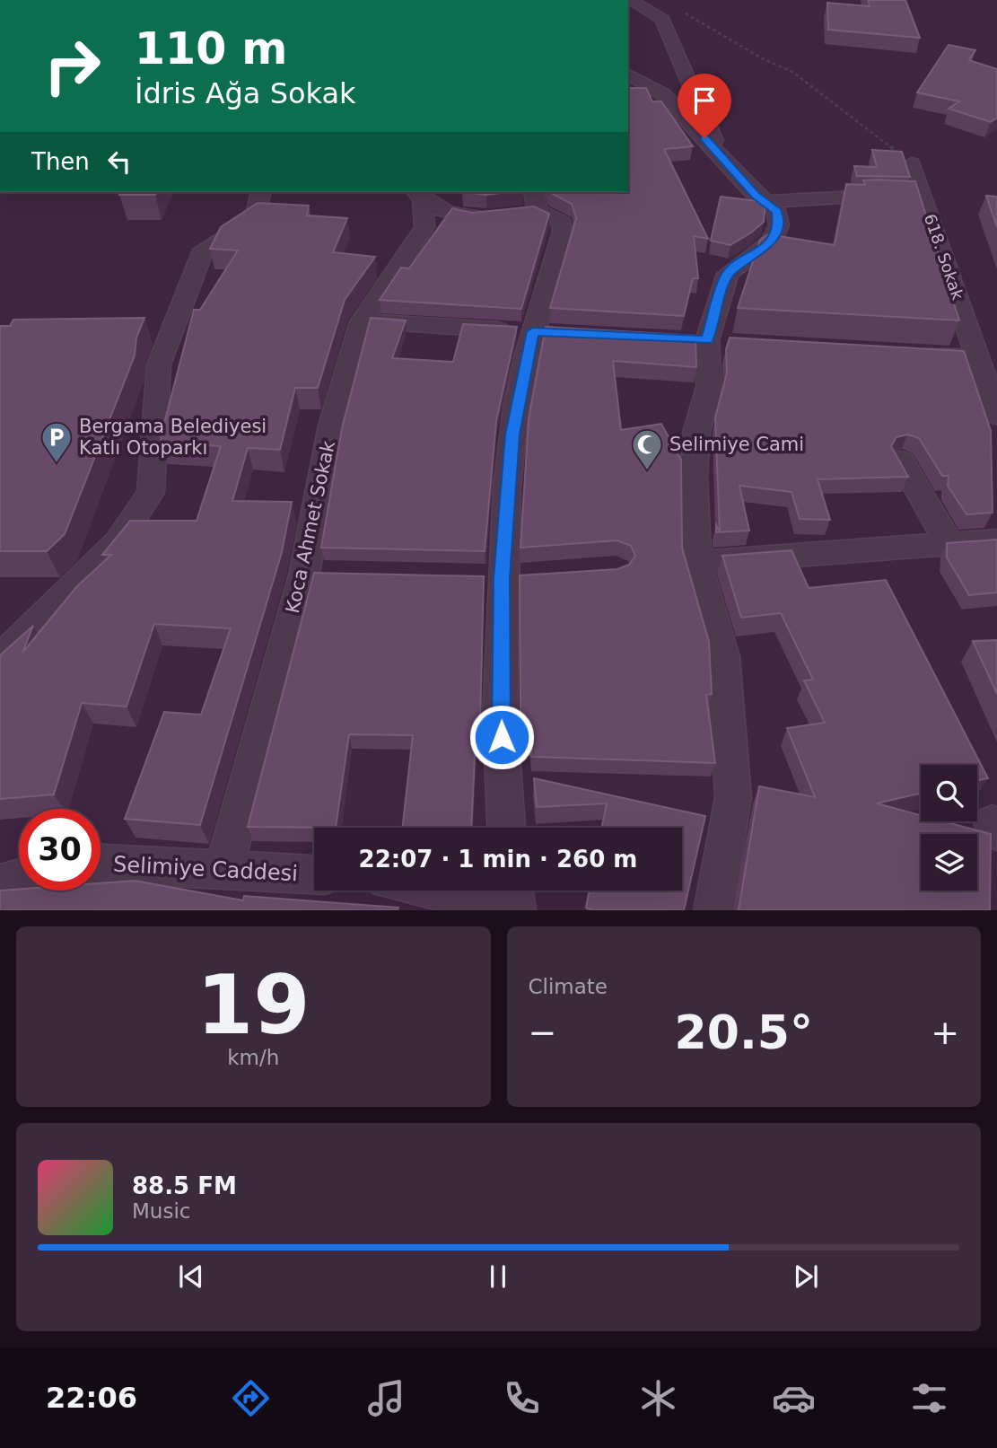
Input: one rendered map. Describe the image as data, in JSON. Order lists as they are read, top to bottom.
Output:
{
  "streets": {
    "street": ["618. Sokak", "Koca Ahmet Sokak", "Selimiye Caddesi"]
  },
  "crossings": [
    ["Koca Ahmet Sokak", "Selimiye Caddesi"]
  ],
  "places": {
    "parking": ["Bergama Belediyesi Katlı Otoparkı"],
    "mosque": ["Selimiye Cami"]
  },
  "page": {
    "turn": ["110 m", "İdris Ağa Sokak"],
    "then": "Then",
    "limit": "30",
    "trip": "22:07 · 1 min · 260 m",
    "tile": [
      ["19", "km/h"],
      "Climate"
    ],
    "heat": ["−", "20.5°", "+"],
    "song": ["88.5 FM", "Music"],
    "tabs": "22:06"
  }
}
